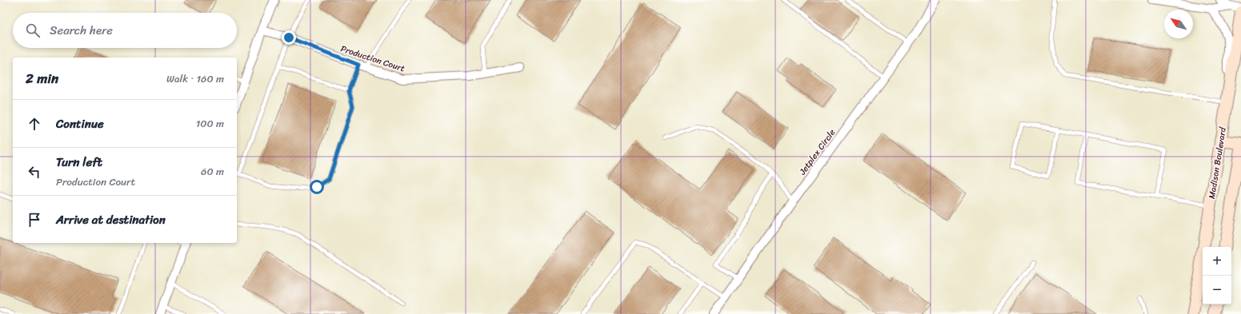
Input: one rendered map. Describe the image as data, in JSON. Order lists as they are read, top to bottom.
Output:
{
  "streets": {
    "main road": ["Madison Boulevard"],
    "street": ["Production Court", "Jetplex Circle"]
  },
  "north": "top left",
  "page": {
    "search": "Search here",
    "heading": ["2 min", "Walk · 160 m"],
    "list": [
      ["Continue", "100 m"],
      ["Turn left", "Production Court", "60 m"],
      "Arrive at destination"
    ],
    "map_buttons": ["+", "−"]
  }
}
